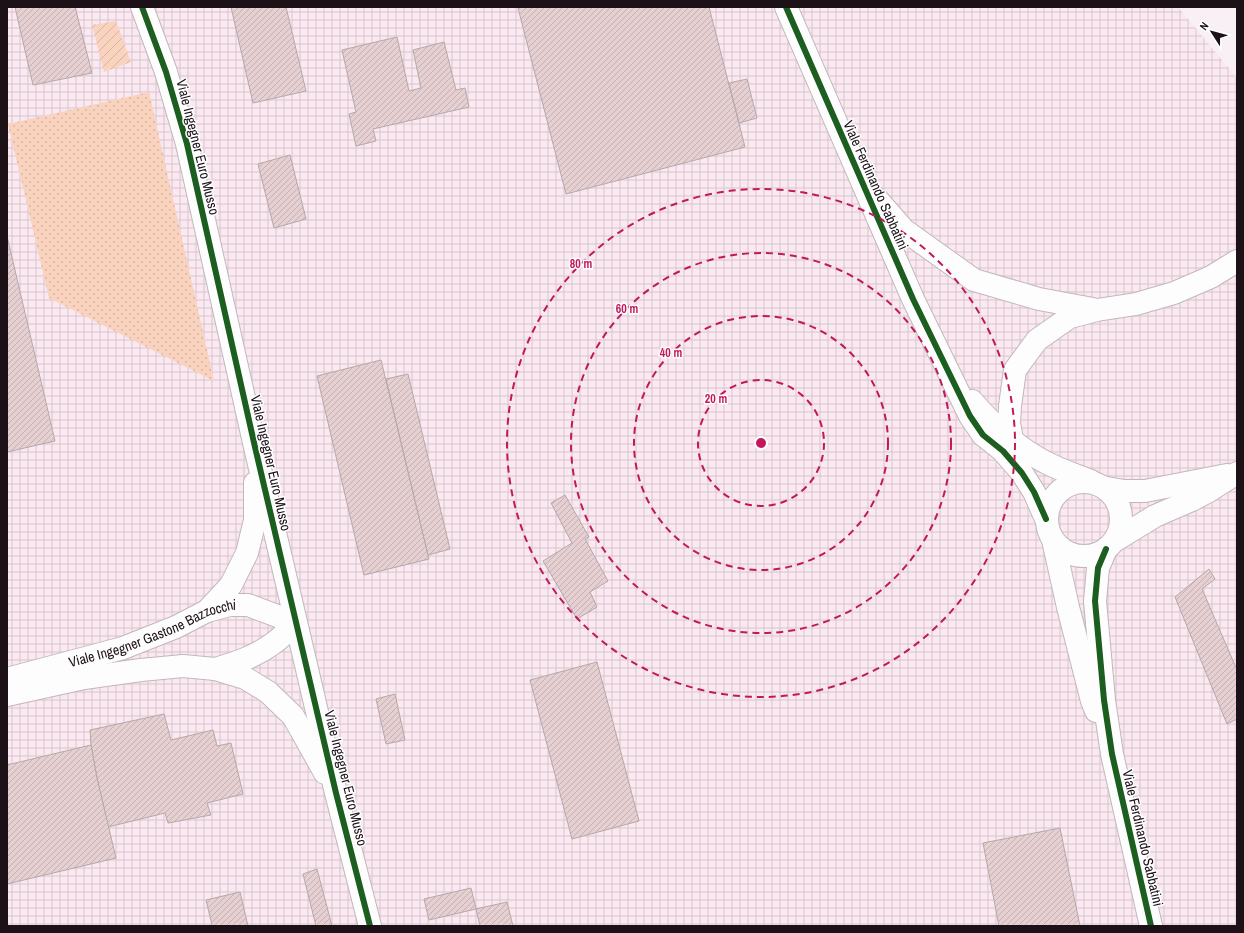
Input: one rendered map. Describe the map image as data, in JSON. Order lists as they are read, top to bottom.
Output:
{
  "streets": {
    "street": ["Viale Ingegner Euro Musso", "Viale Ferdinando Sabbatini", "Viale Ingegner Gastone Bazzocchi"]
  },
  "crossings": [
    ["Viale Ingegner Euro Musso", "Viale Ingegner Gastone Bazzocchi"]
  ],
  "north": "top left",
  "rings": [
    "80 m",
    "60 m",
    "40 m",
    "20 m"
  ]
}
